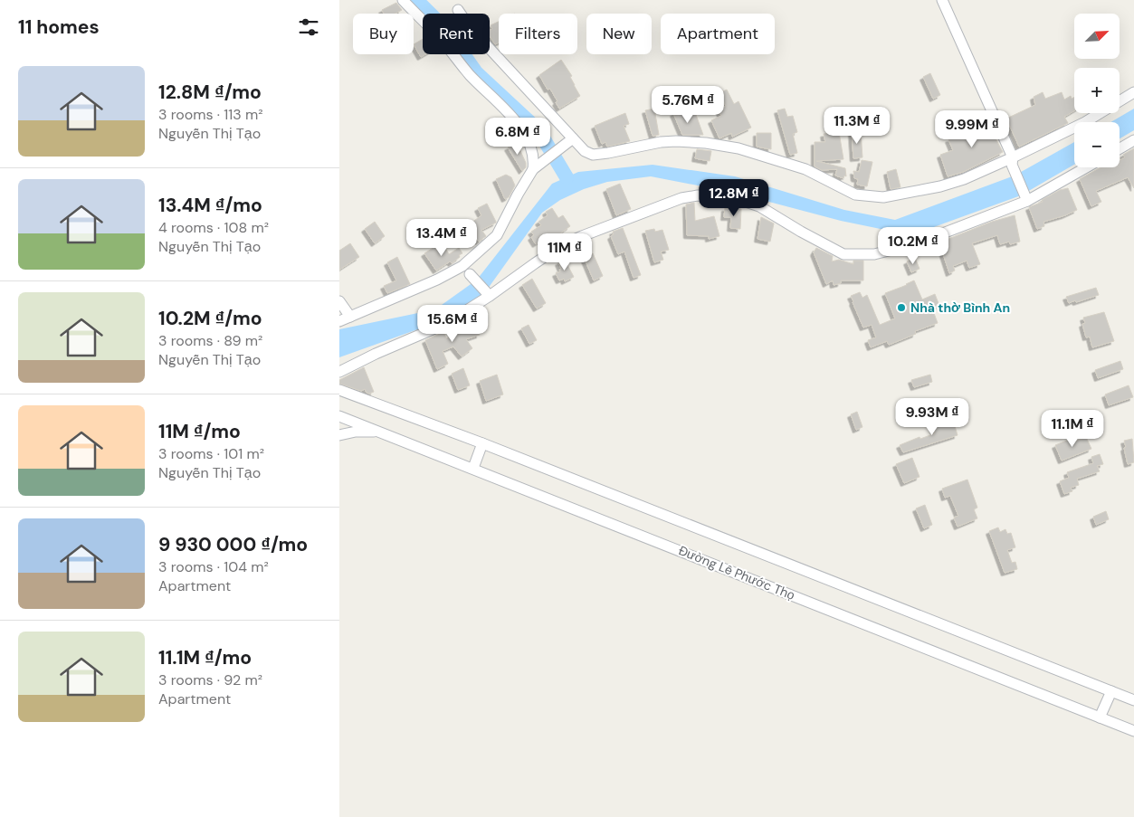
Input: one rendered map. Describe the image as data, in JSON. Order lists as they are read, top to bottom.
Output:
{
  "streets": {
    "street": ["Đường Lê Phước Thọ"]
  },
  "places": ["Nhà thờ Bình An"],
  "north": "top right",
  "page": {
    "heading": "11 homes",
    "map_buttons": ["+", "−"],
    "chip": [
      "Buy",
      "Rent",
      "Filters",
      "New",
      "Apartment"
    ],
    "list": [
      {
        "name": "12.8M ₫/mo",
        "note": "3 rooms · 113 m² · Nguyễn Thị Tạo"
      },
      {
        "name": "13.4M ₫/mo",
        "note": "4 rooms · 108 m² · Nguyễn Thị Tạo"
      },
      {
        "name": "10.2M ₫/mo",
        "note": "3 rooms · 89 m² · Nguyễn Thị Tạo"
      },
      {
        "name": "11M ₫/mo",
        "note": "3 rooms · 101 m² · Nguyễn Thị Tạo"
      },
      {
        "name": "9 930 000 ₫/mo",
        "note": "3 rooms · 104 m² · Apartment"
      },
      {
        "name": "11.1M ₫/mo",
        "note": "3 rooms · 92 m² · Apartment"
      }
    ],
    "price": [
      "5.76M ₫",
      "11.3M ₫",
      "9.99M ₫",
      "6.8M ₫",
      "12.8M ₫",
      "13.4M ₫",
      "10.2M ₫",
      "11M ₫",
      "15.6M ₫",
      "9.93M ₫",
      "11.1M ₫"
    ]
  }
}
